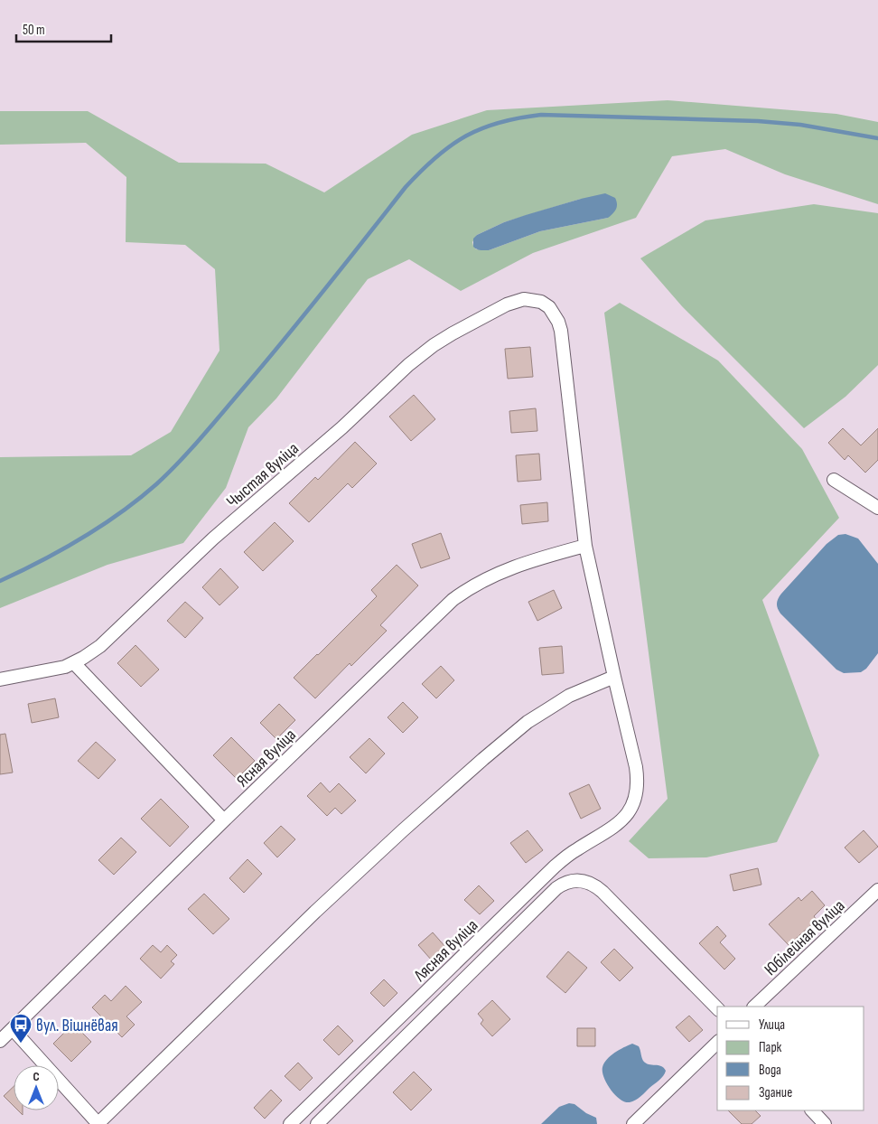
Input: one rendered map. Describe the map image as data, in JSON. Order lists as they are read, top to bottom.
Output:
{
  "streets": {
    "street": [
      "Чыстая вуліца",
      "Ясная вуліца",
      "Юбілейная вуліца",
      "Лясная вуліца"
    ]
  },
  "crossings": [
    ["Чыстая вуліца", "Ясная вуліца"]
  ],
  "places": {
    "bus stop": ["вул. Вішнёвая"]
  },
  "legend": [
    "Улица",
    "Парк",
    "Вода",
    "Здание"
  ],
  "scale_bar": "50 m",
  "north": "top"
}
